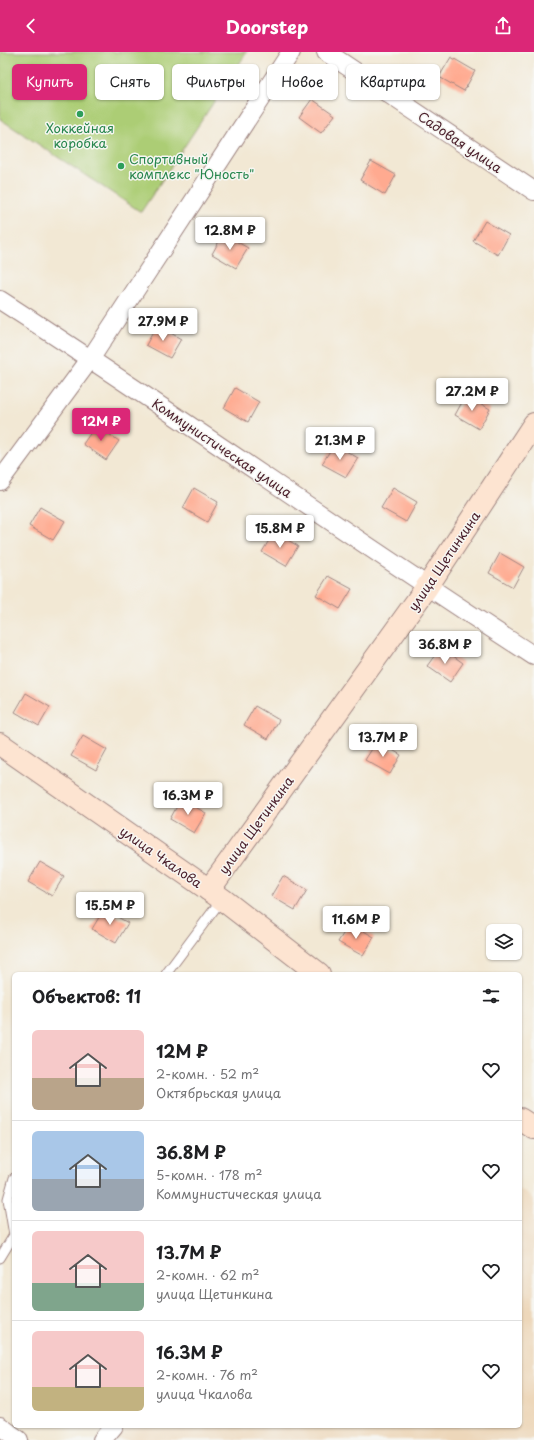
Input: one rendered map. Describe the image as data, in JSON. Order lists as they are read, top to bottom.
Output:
{
  "streets": {
    "street": [
      "Садовая улица",
      "Коммунистическая улица",
      "улица Щетинкина",
      "улица Чкалова"
    ]
  },
  "crossings": [
    ["Коммунистическая улица", "улица Щетинкина"],
    ["улица Щетинкина", "улица Чкалова"]
  ],
  "places": ["Хоккейная коробка", "Спортивный комплекс \"Юность\""],
  "page": {
    "header": "Doorstep",
    "chip": [
      "Купить",
      "Снять",
      "Фильтры",
      "Новое",
      "Квартира"
    ],
    "price": [
      "12.8M ₽",
      "27.9M ₽",
      "27.2M ₽",
      "12M ₽",
      "21.3M ₽",
      "15.8M ₽",
      "36.8M ₽",
      "13.7M ₽",
      "16.3M ₽",
      "15.5M ₽",
      "11.6M ₽"
    ],
    "heading": "Объектов: 11",
    "list": [
      {
        "name": "12M ₽",
        "note": "2-комн. · 52 m² · Октябрьская улица"
      },
      {
        "name": "36.8M ₽",
        "note": "5-комн. · 178 m² · Коммунистическая улица"
      },
      {
        "name": "13.7M ₽",
        "note": "2-комн. · 62 m² · улица Щетинкина"
      },
      {
        "name": "16.3M ₽",
        "note": "2-комн. · 76 m² · улица Чкалова"
      }
    ]
  }
}
